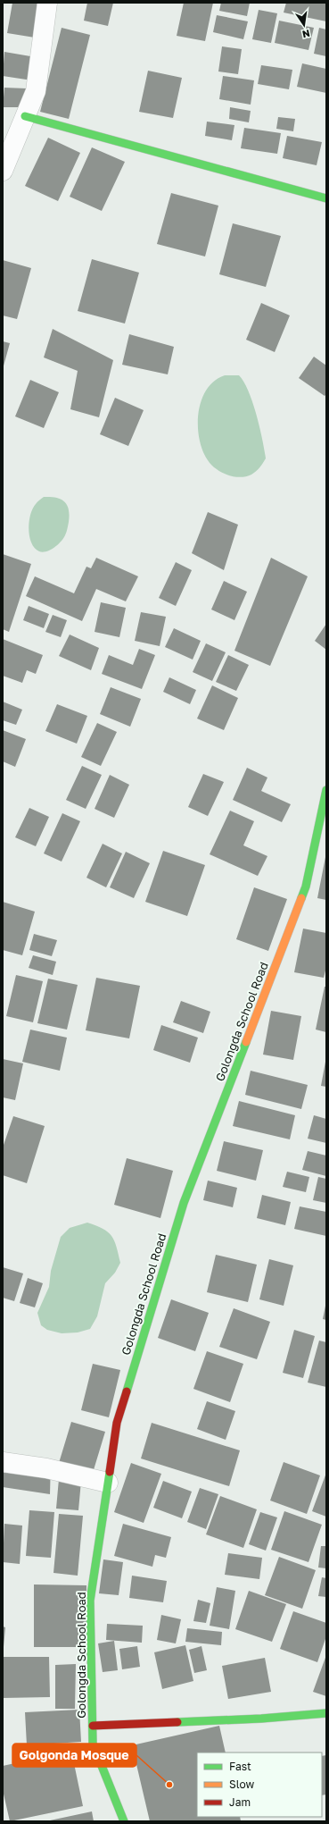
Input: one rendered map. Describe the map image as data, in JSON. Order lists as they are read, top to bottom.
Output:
{
  "streets": {
    "street": ["Golongda School Road"]
  },
  "places": ["Golgonda Mosque"],
  "legend": ["Fast", "Slow", "Jam"],
  "north": "bottom"
}
